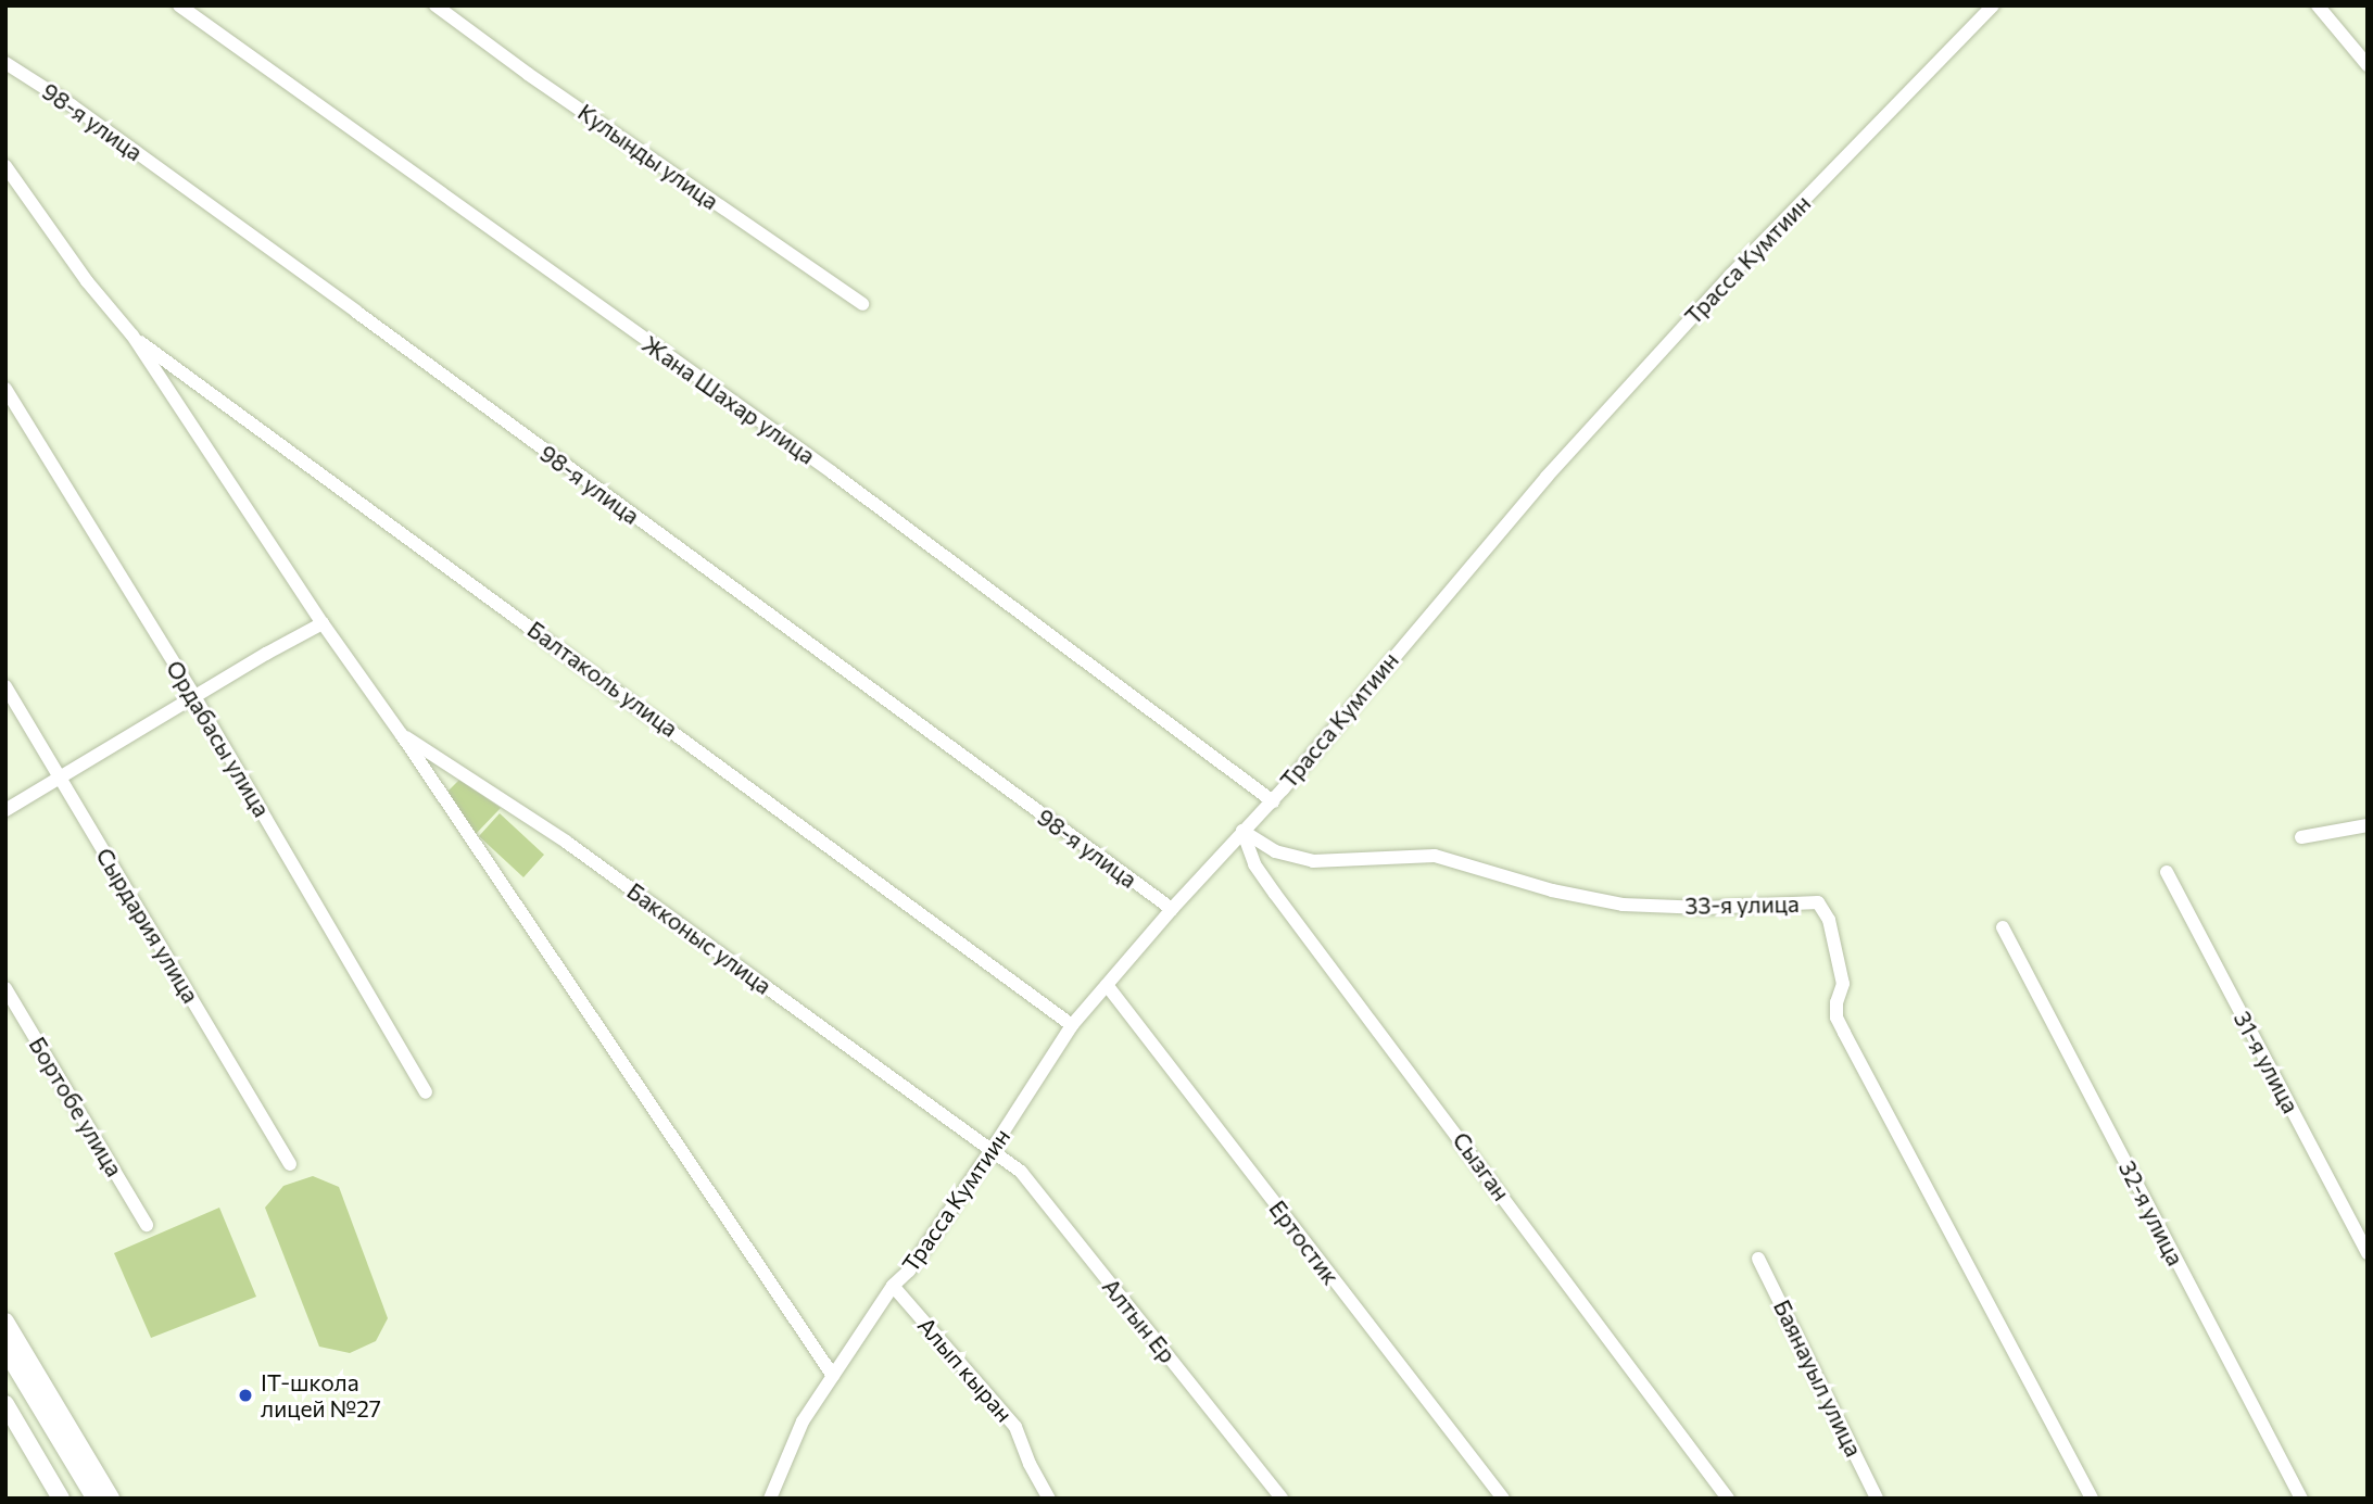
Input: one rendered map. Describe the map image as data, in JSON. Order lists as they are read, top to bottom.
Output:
{
  "streets": {
    "street": [
      "98-я улица",
      "Кулынды улица",
      "Трасса Кумтиин",
      "Жана Шахар улица",
      "Балтаколь улица",
      "Ордабасы улица",
      "33-я улица",
      "Сырдария улица",
      "Бакконыс улица",
      "31-я улица",
      "Бортобе улица",
      "Сызган",
      "32-я улица",
      "Ертостик",
      "Алтын Ер",
      "Алып кыран",
      "Баянауыл улица"
    ]
  },
  "crossings": [
    ["98-я улица", "Трасса Кумтиин"],
    ["Трасса Кумтиин", "Жана Шахар улица"],
    ["Трасса Кумтиин", "Балтаколь улица"],
    ["Трасса Кумтиин", "33-я улица"],
    ["Трасса Кумтиин", "Бакконыс улица"],
    ["Трасса Кумтиин", "Сызган"],
    ["Трасса Кумтиин", "Ертостик"],
    ["Трасса Кумтиин", "Алтын Ер"],
    ["Трасса Кумтиин", "Алып кыран"],
    ["33-я улица", "Сызган"],
    ["Бакконыс улица", "Алтын Ер"]
  ],
  "places": ["IT-школа лицей №27"]
}
